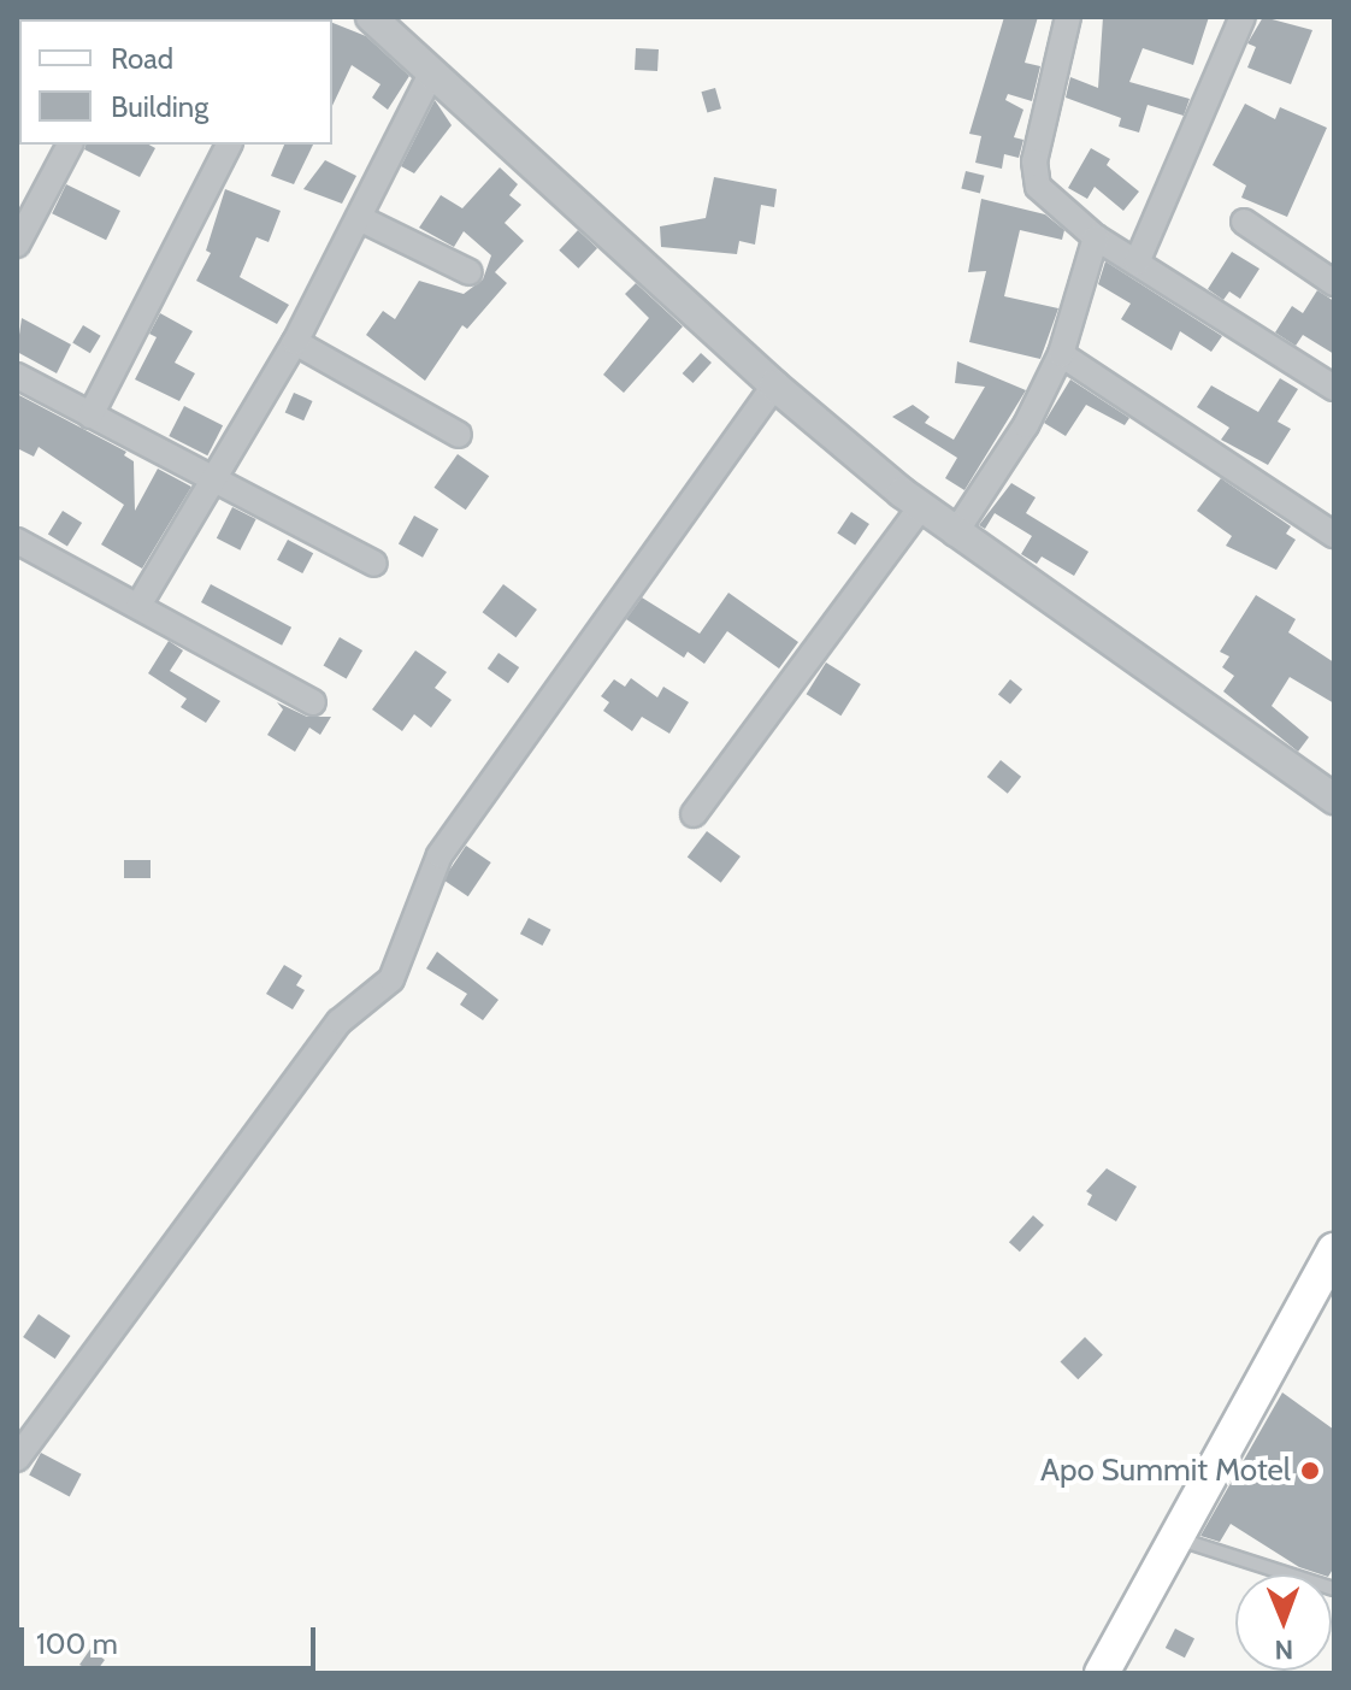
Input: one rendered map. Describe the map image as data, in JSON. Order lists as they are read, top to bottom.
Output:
{
  "places": ["Apo Summit Motel"],
  "legend": ["Road", "Building"],
  "scale_bar": "100 m",
  "north": "bottom"
}
